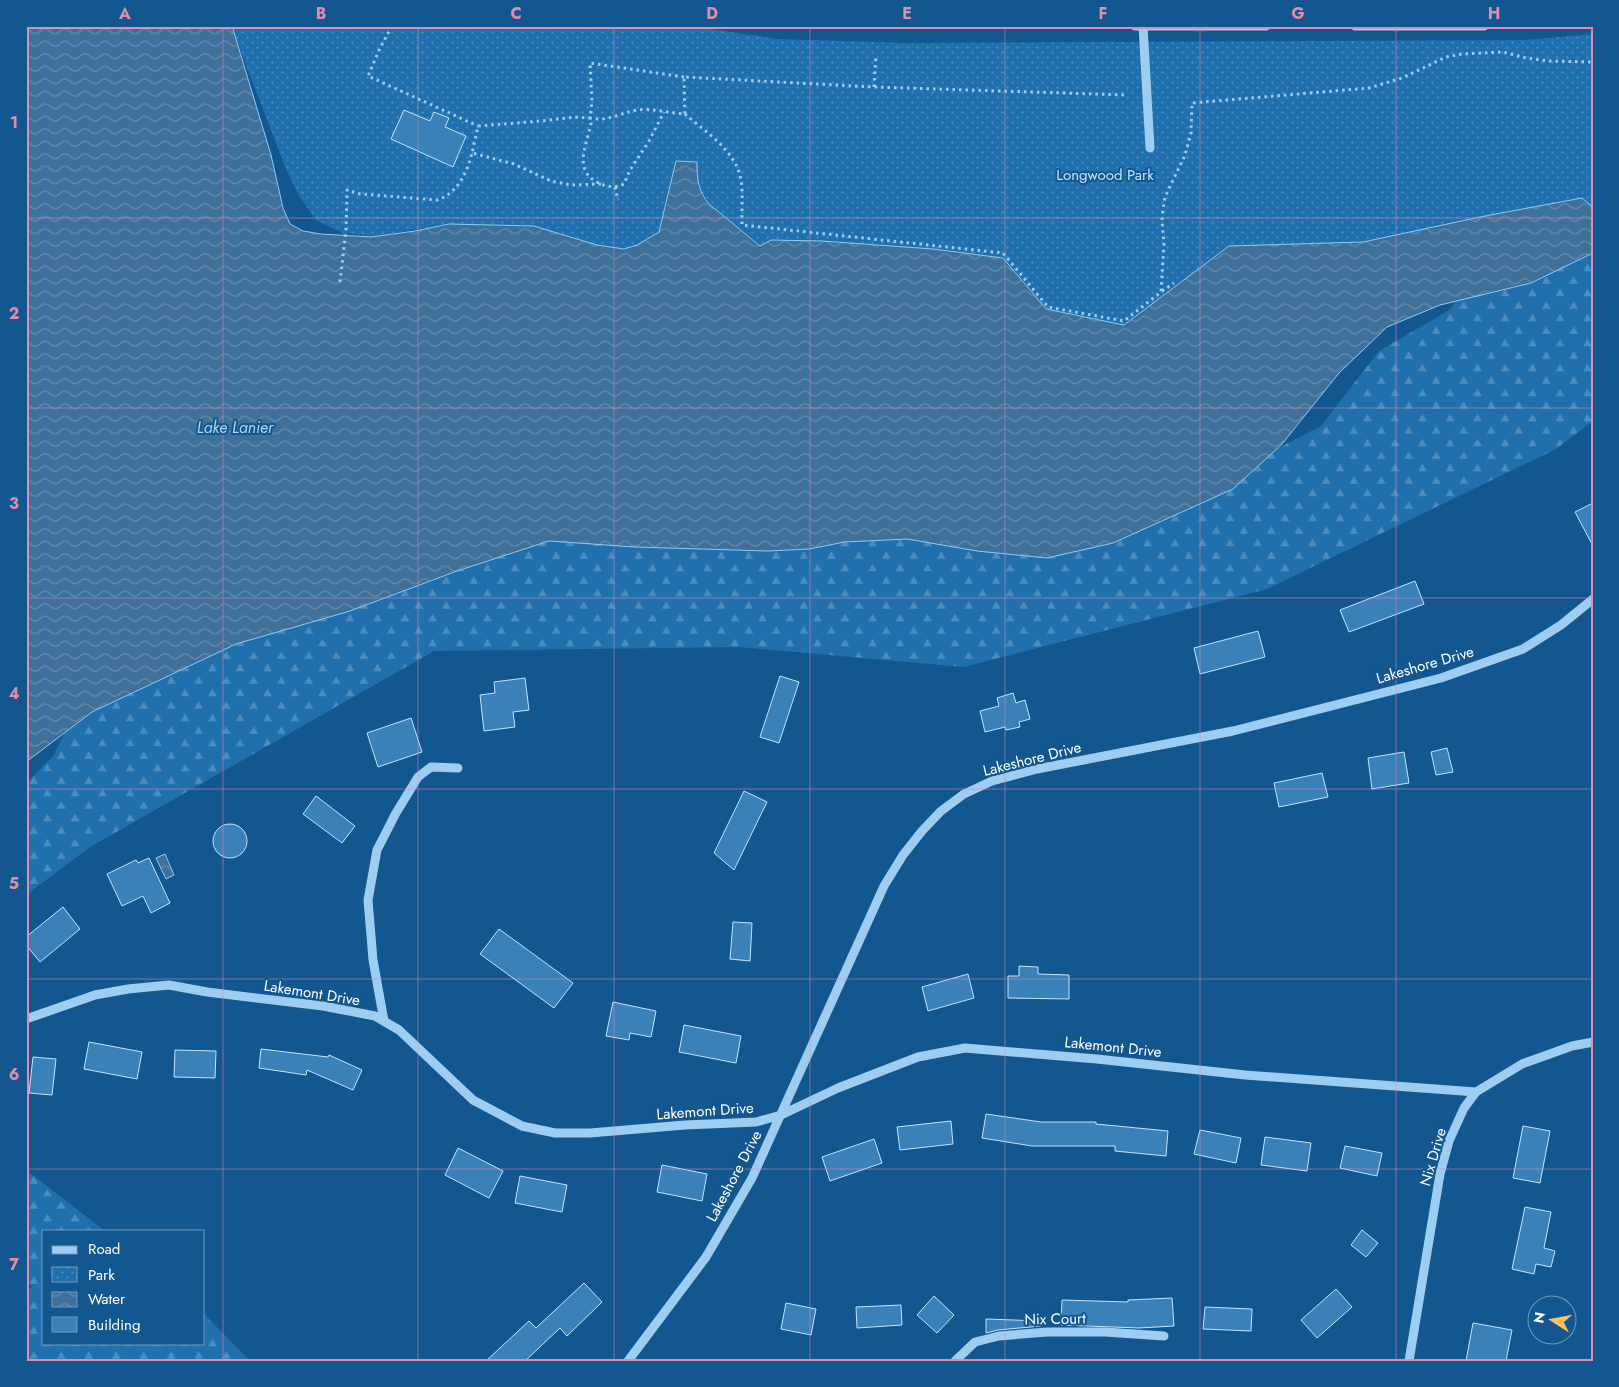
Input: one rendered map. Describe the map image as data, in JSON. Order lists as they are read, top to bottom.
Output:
{
  "streets": {
    "street": [
      "Lakeshore Drive",
      "Lakemont Drive",
      "Nix Drive",
      "Nix Court"
    ]
  },
  "crossings": [
    ["Lakeshore Drive", "Lakemont Drive"],
    ["Lakemont Drive", "Nix Drive"]
  ],
  "water": ["Lake Lanier"],
  "parks": ["Longwood Park"],
  "legend": [
    "Road",
    "Park",
    "Water",
    "Building"
  ],
  "north": "left",
  "grid": {
    "columns": [
      "A",
      "B",
      "C",
      "D",
      "E",
      "F",
      "G",
      "H"
    ],
    "rows": [
      "1",
      "2",
      "3",
      "4",
      "5",
      "6",
      "7"
    ]
  }
}
